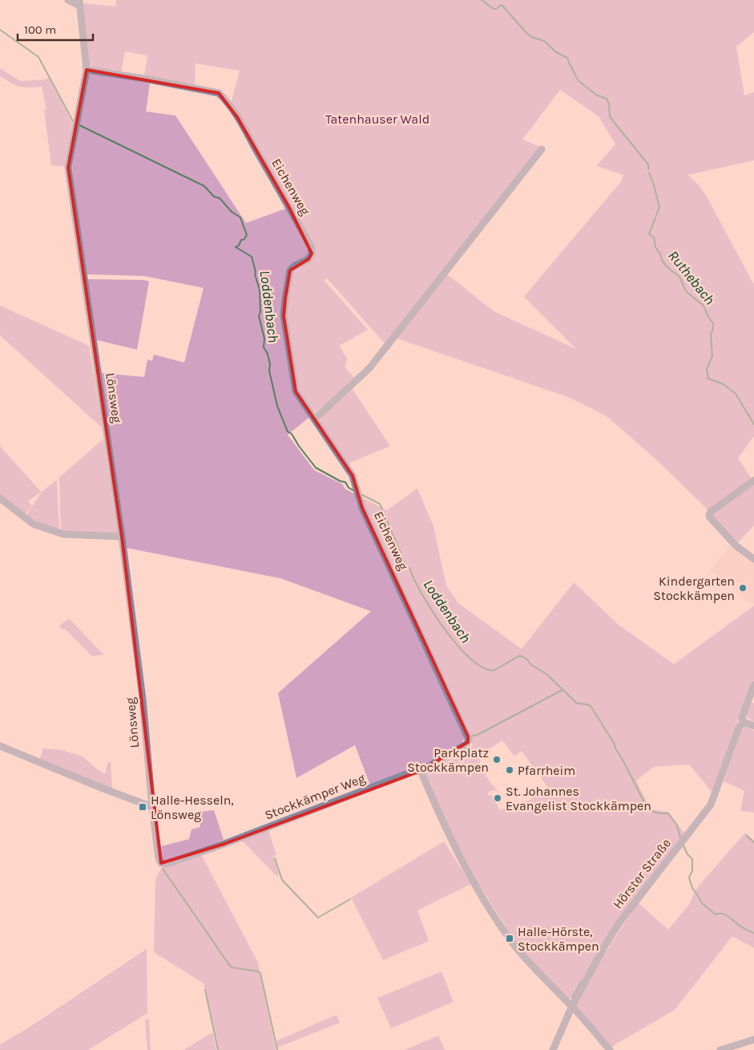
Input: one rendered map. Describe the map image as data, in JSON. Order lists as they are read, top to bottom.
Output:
{
  "streets": {
    "street": [
      "Eichenweg",
      "Lönsweg",
      "Stockkämper Weg",
      "Hörster Straße"
    ]
  },
  "crossings": [
    ["Eichenweg", "Lönsweg"],
    ["Eichenweg", "Stockkämper Weg"],
    ["Lönsweg", "Stockkämper Weg"]
  ],
  "water": ["Ruthebach", "Loddenbach"],
  "parks": ["Tatenhauser Wald"],
  "places": {
    "other": [
      "Kindergarten Stockkämpen",
      "Parkplatz Stockkämpen",
      "Pfarrheim",
      "St. Johannes Evangelist Stockkämpen"
    ],
    "transit": ["Halle-Hesseln, Lönsweg", "Halle-Hörste, Stockkämpen"]
  },
  "scale_bar": "100 m"
}
